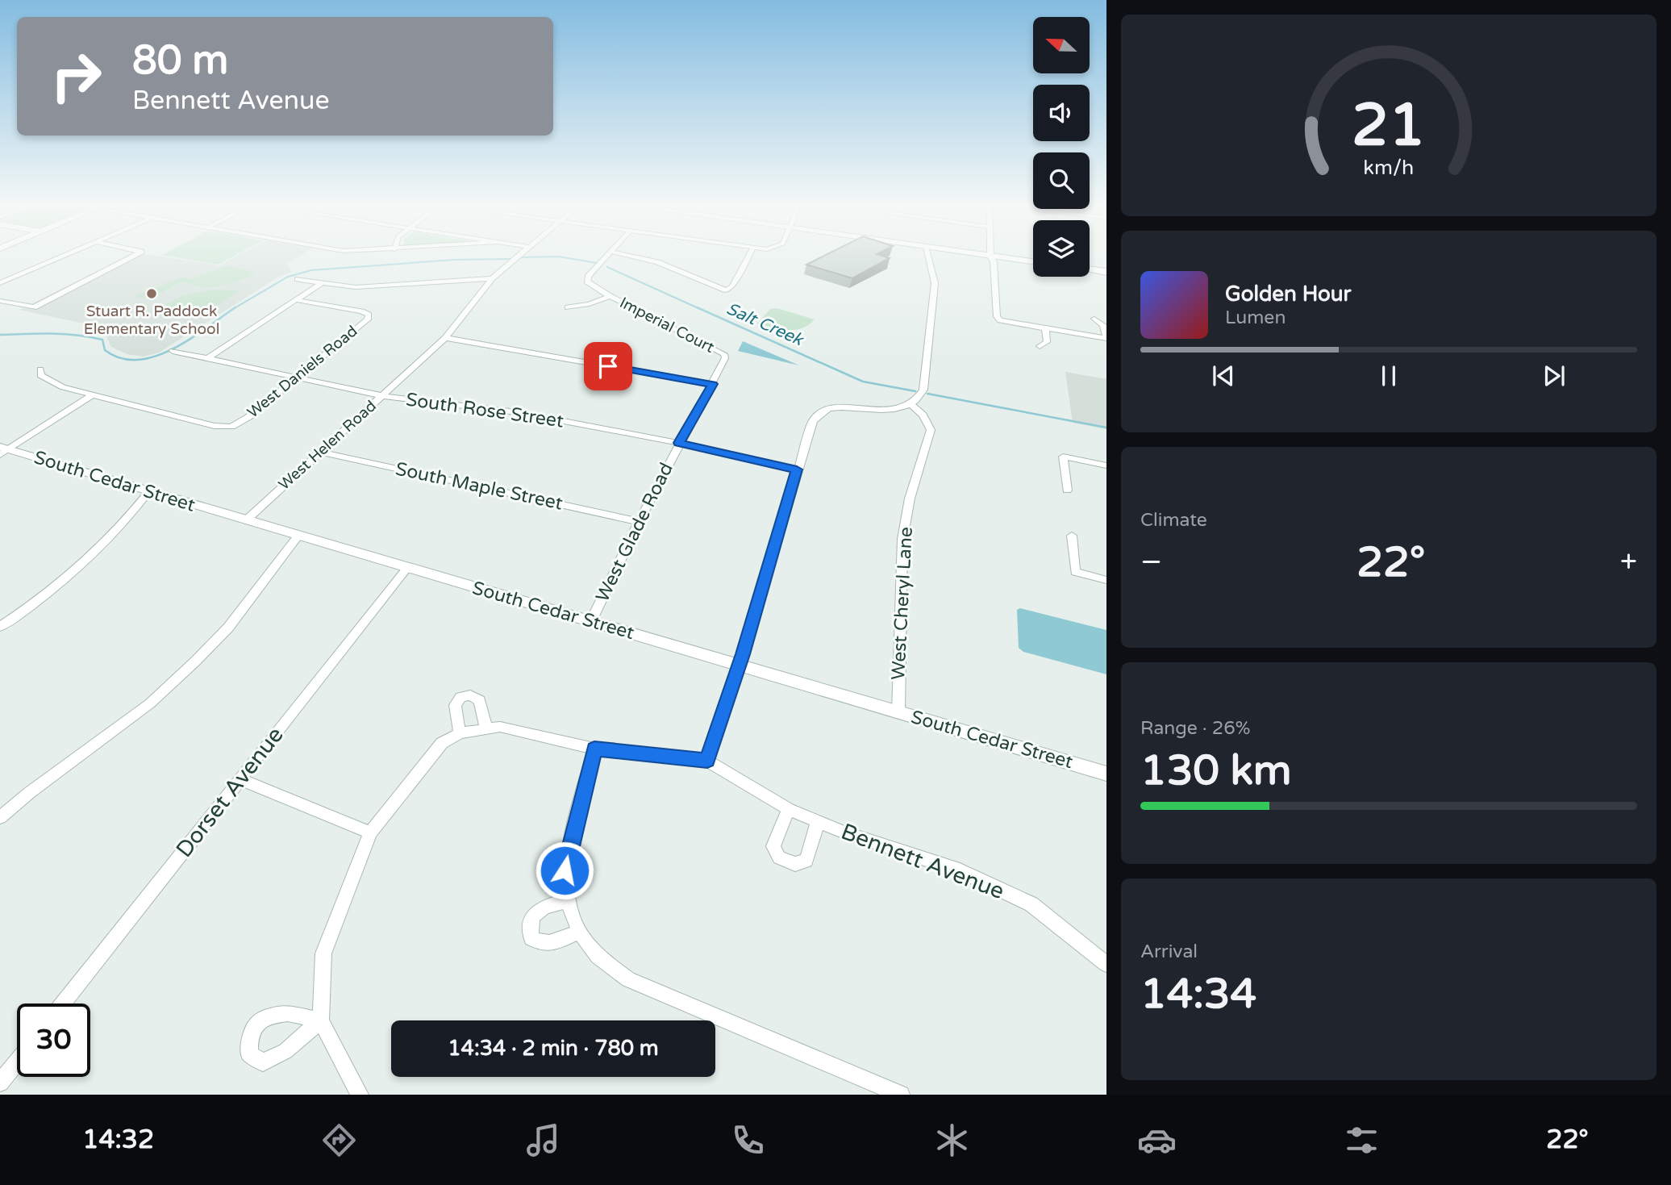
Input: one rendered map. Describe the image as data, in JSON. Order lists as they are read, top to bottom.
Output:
{
  "streets": {
    "street": [
      "Imperial Court",
      "West Daniels Road",
      "South Rose Street",
      "West Helen Road",
      "South Cedar Street",
      "South Maple Street",
      "West Glade Road",
      "West Cheryl Lane",
      "Dorset Avenue",
      "Bennett Avenue"
    ]
  },
  "crossings": [
    ["Imperial Court", "West Glade Road"],
    ["West Daniels Road", "South Rose Street"],
    ["South Rose Street", "West Helen Road"],
    ["South Rose Street", "West Glade Road"],
    ["West Helen Road", "South Cedar Street"],
    ["West Helen Road", "South Maple Street"],
    ["South Cedar Street", "West Glade Road"],
    ["South Cedar Street", "West Cheryl Lane"],
    ["South Cedar Street", "Dorset Avenue"],
    ["South Maple Street", "West Glade Road"]
  ],
  "water": ["Salt Creek"],
  "places": ["Stuart R. Paddock Elementary School"],
  "north": "left",
  "page": {
    "turn": ["80 m", "Bennett Avenue"],
    "song": ["Golden Hour", "Lumen"],
    "tile": [
      "Climate",
      ["Range · 26%", "130 km"],
      ["Arrival", "14:34"]
    ],
    "heat": ["−", "22°", "+"],
    "limit": "30",
    "trip": "14:34 · 2 min · 780 m",
    "tabs": ["14:32", "22°"],
    "gauge": ["21", "km/h"]
  }
}
